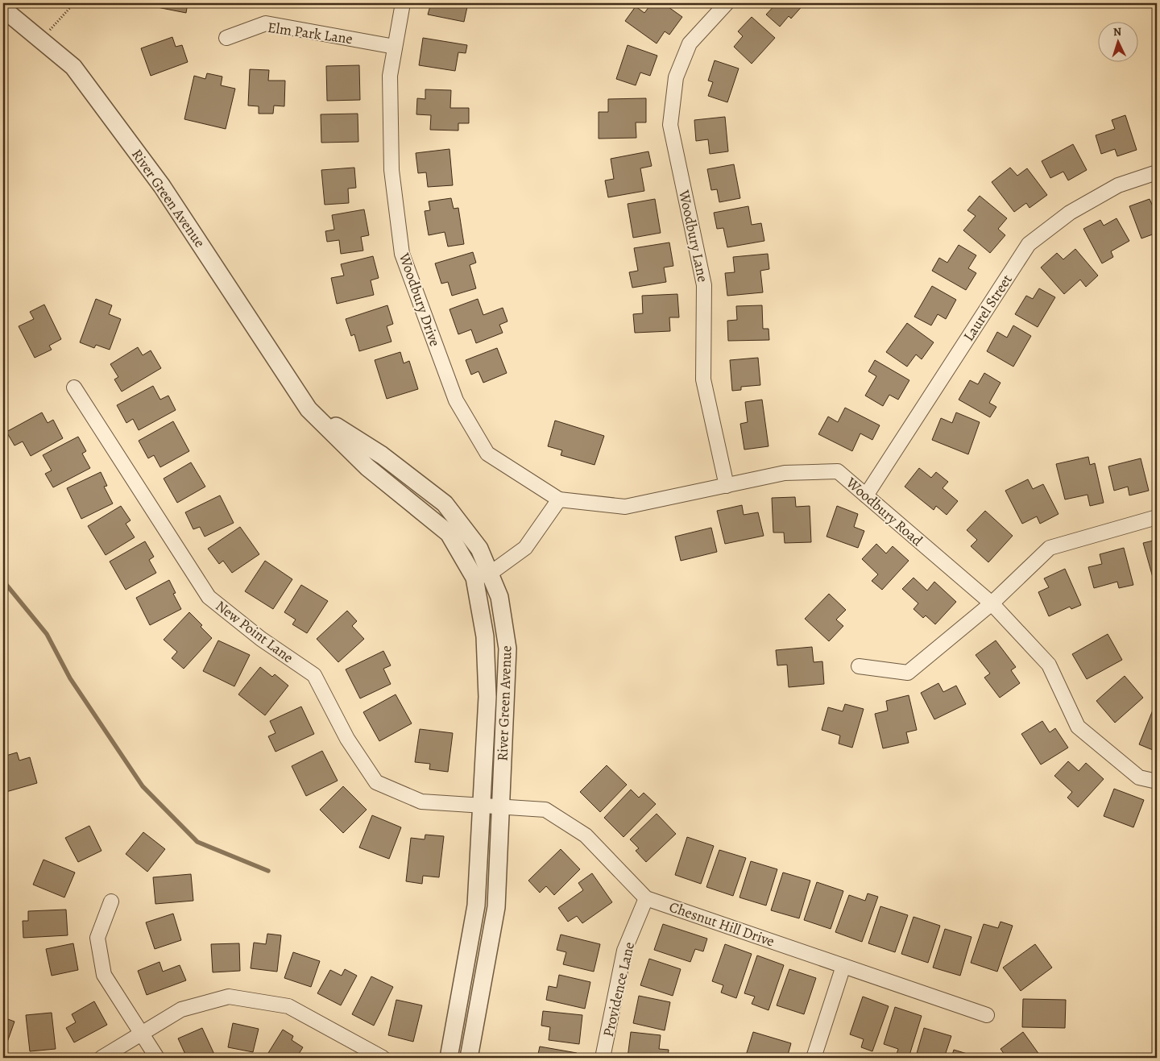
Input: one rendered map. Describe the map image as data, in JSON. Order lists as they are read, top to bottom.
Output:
{
  "streets": {
    "street": [
      "Elm Park Lane",
      "River Green Avenue",
      "Woodbury Lane",
      "Woodbury Drive",
      "Laurel Street",
      "Woodbury Road",
      "New Point Lane",
      "Chesnut Hill Drive",
      "Providence Lane"
    ]
  },
  "crossings": [
    ["Elm Park Lane", "Woodbury Drive"],
    ["River Green Avenue", "New Point Lane"],
    ["River Green Avenue", "Chesnut Hill Drive"],
    ["Woodbury Lane", "Woodbury Road"],
    ["Woodbury Drive", "Woodbury Road"],
    ["Laurel Street", "Woodbury Road"],
    ["New Point Lane", "Chesnut Hill Drive"],
    ["Chesnut Hill Drive", "Providence Lane"]
  ],
  "north": "top"
}
